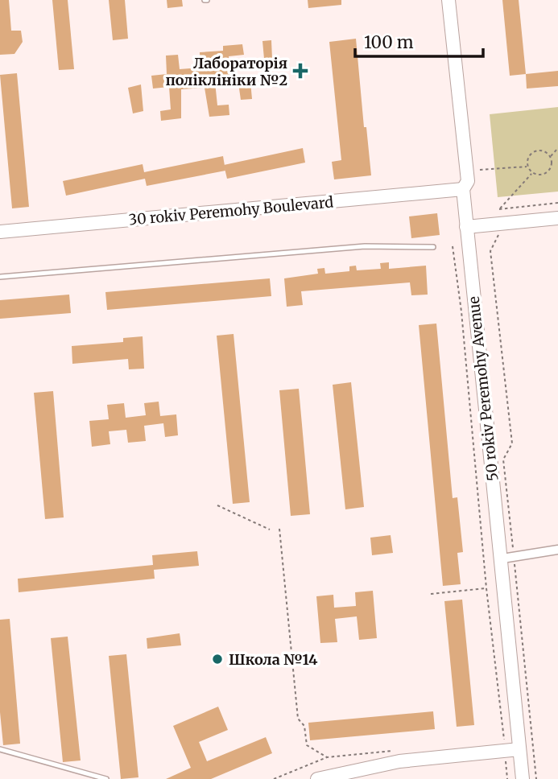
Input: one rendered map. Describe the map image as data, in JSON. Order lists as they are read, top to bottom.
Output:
{
  "streets": {
    "main road": ["30 rokiv Peremohy Boulevard", "50 rokiv Peremohy Avenue"]
  },
  "crossings": [
    ["30 rokiv Peremohy Boulevard", "50 rokiv Peremohy Avenue"]
  ],
  "places": {
    "health": ["Лабораторія поліклініки №2"],
    "other": ["Школа №14"]
  },
  "scale_bar": "100 m"
}
